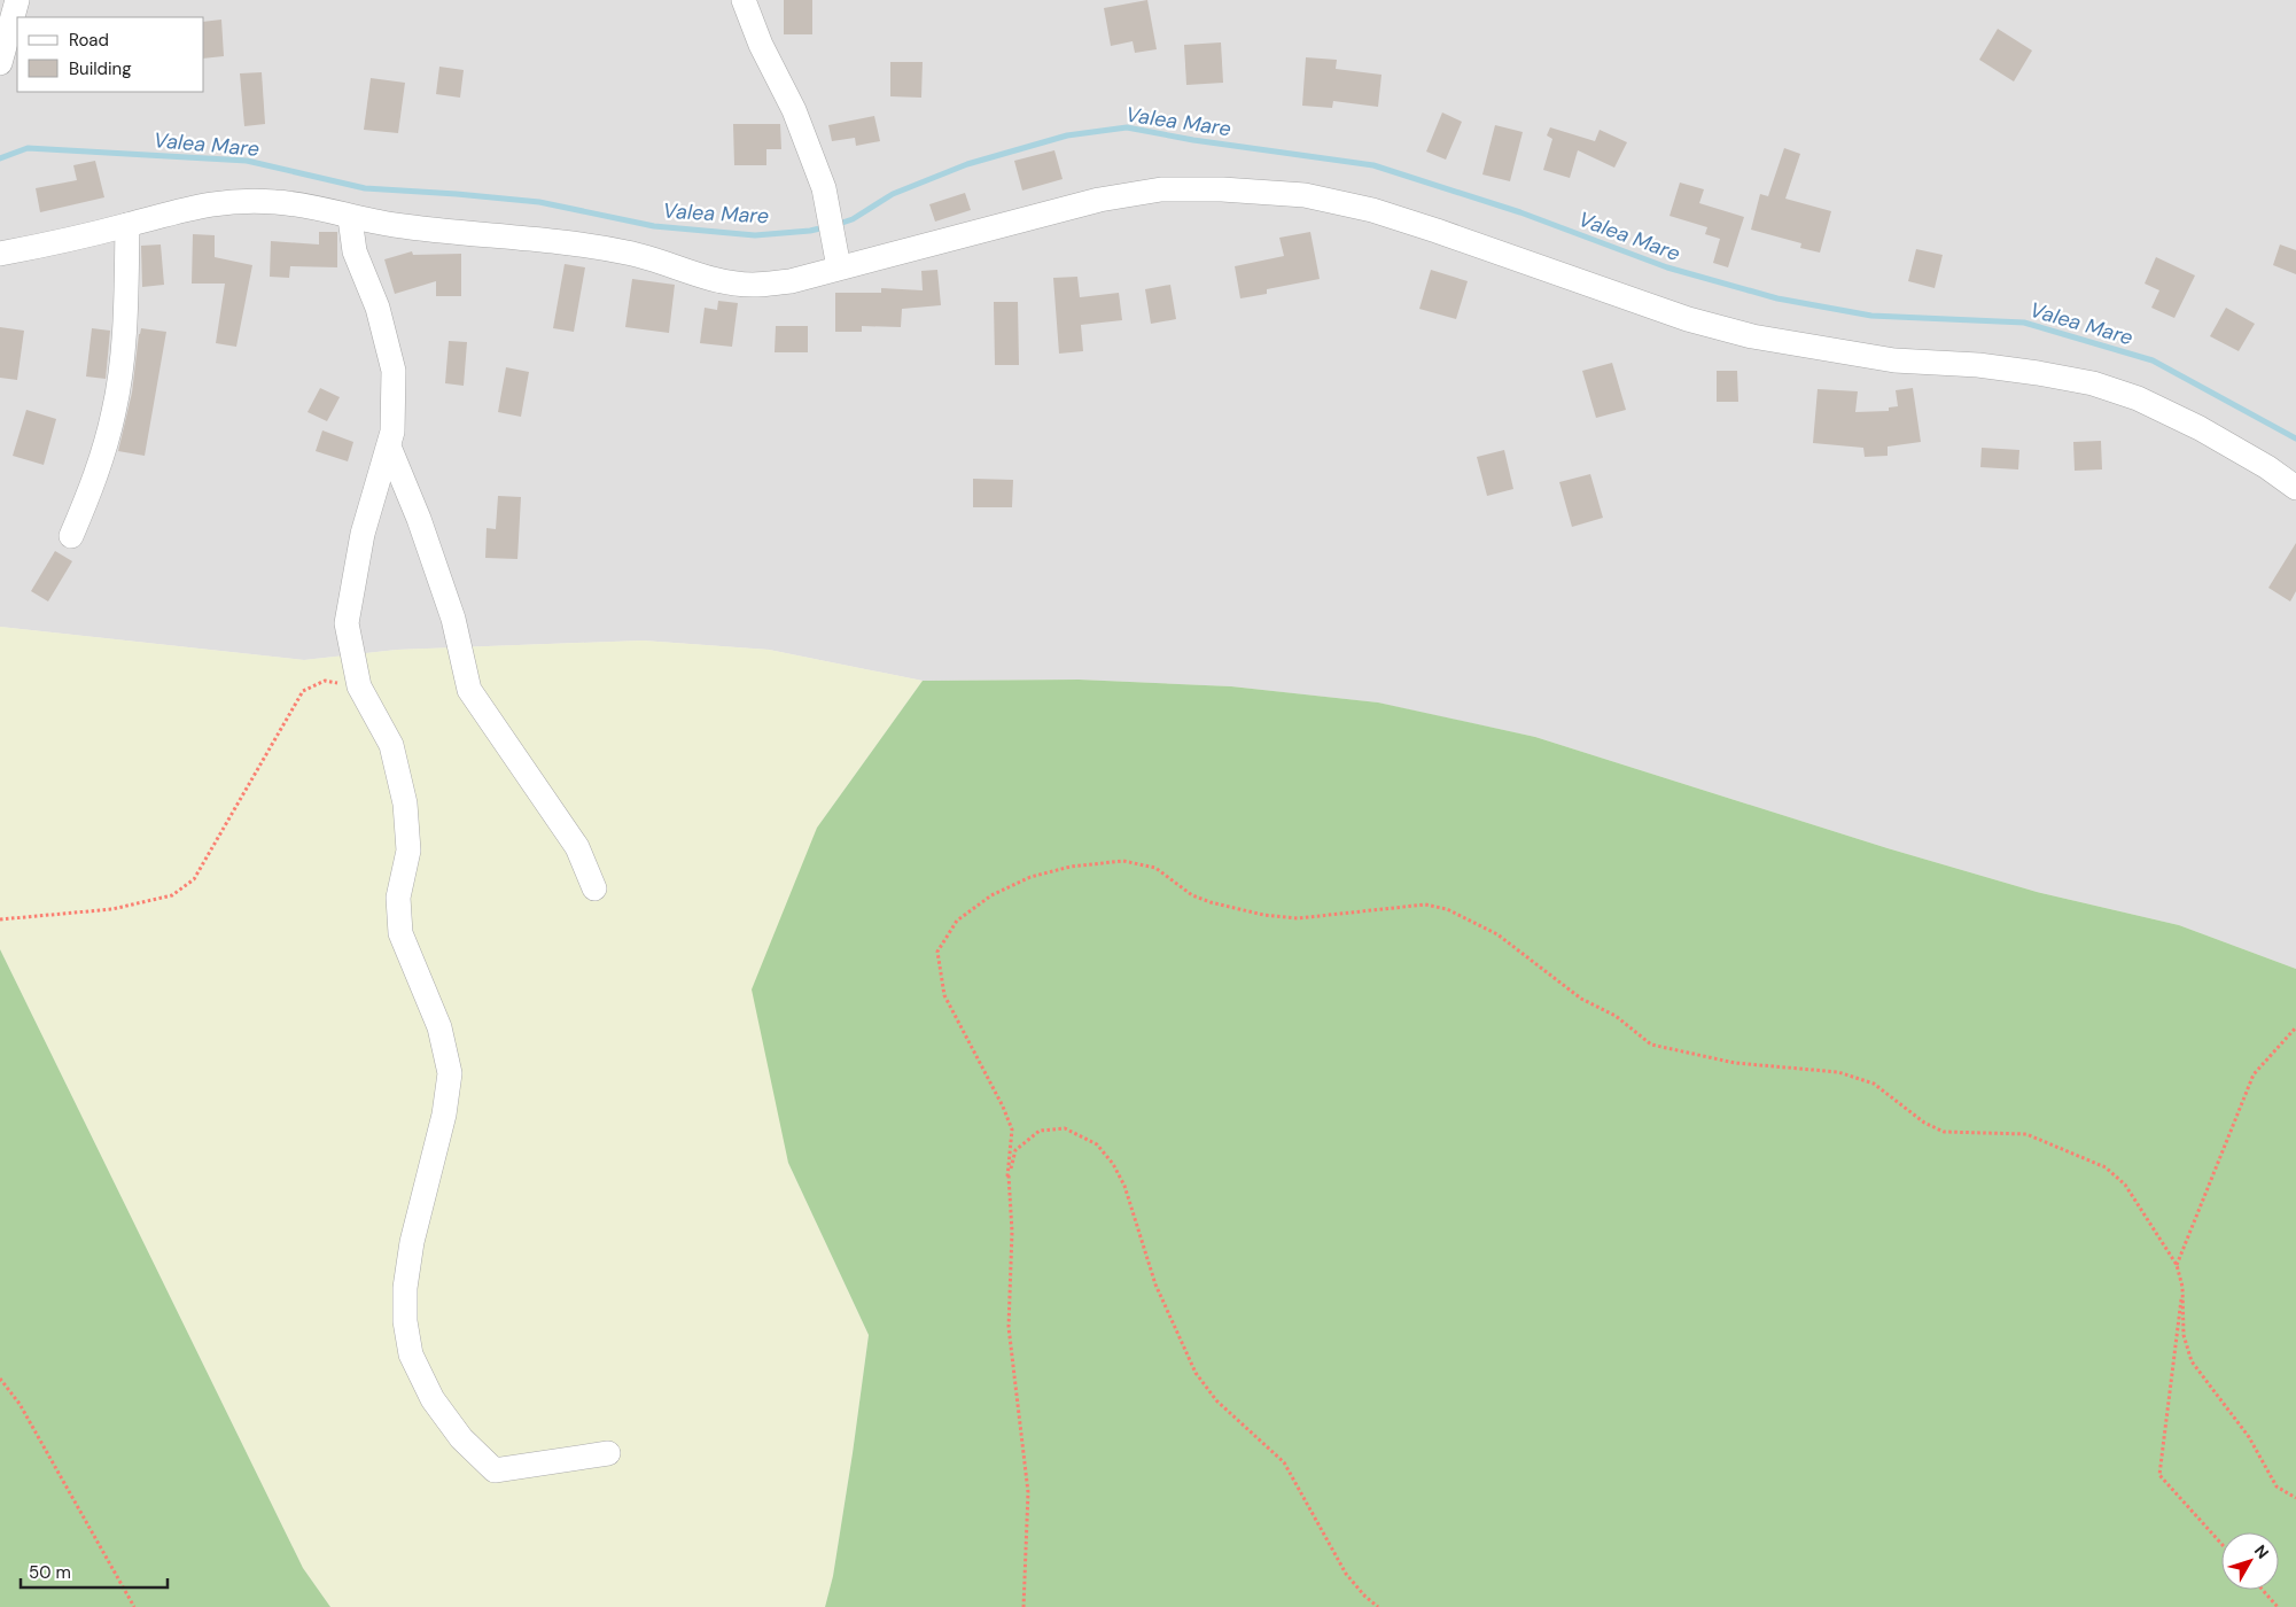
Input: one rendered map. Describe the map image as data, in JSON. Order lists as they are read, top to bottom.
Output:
{
  "water": ["Valea Mare"],
  "legend": ["Road", "Building"],
  "scale_bar": "50 m",
  "north": "top right"
}
